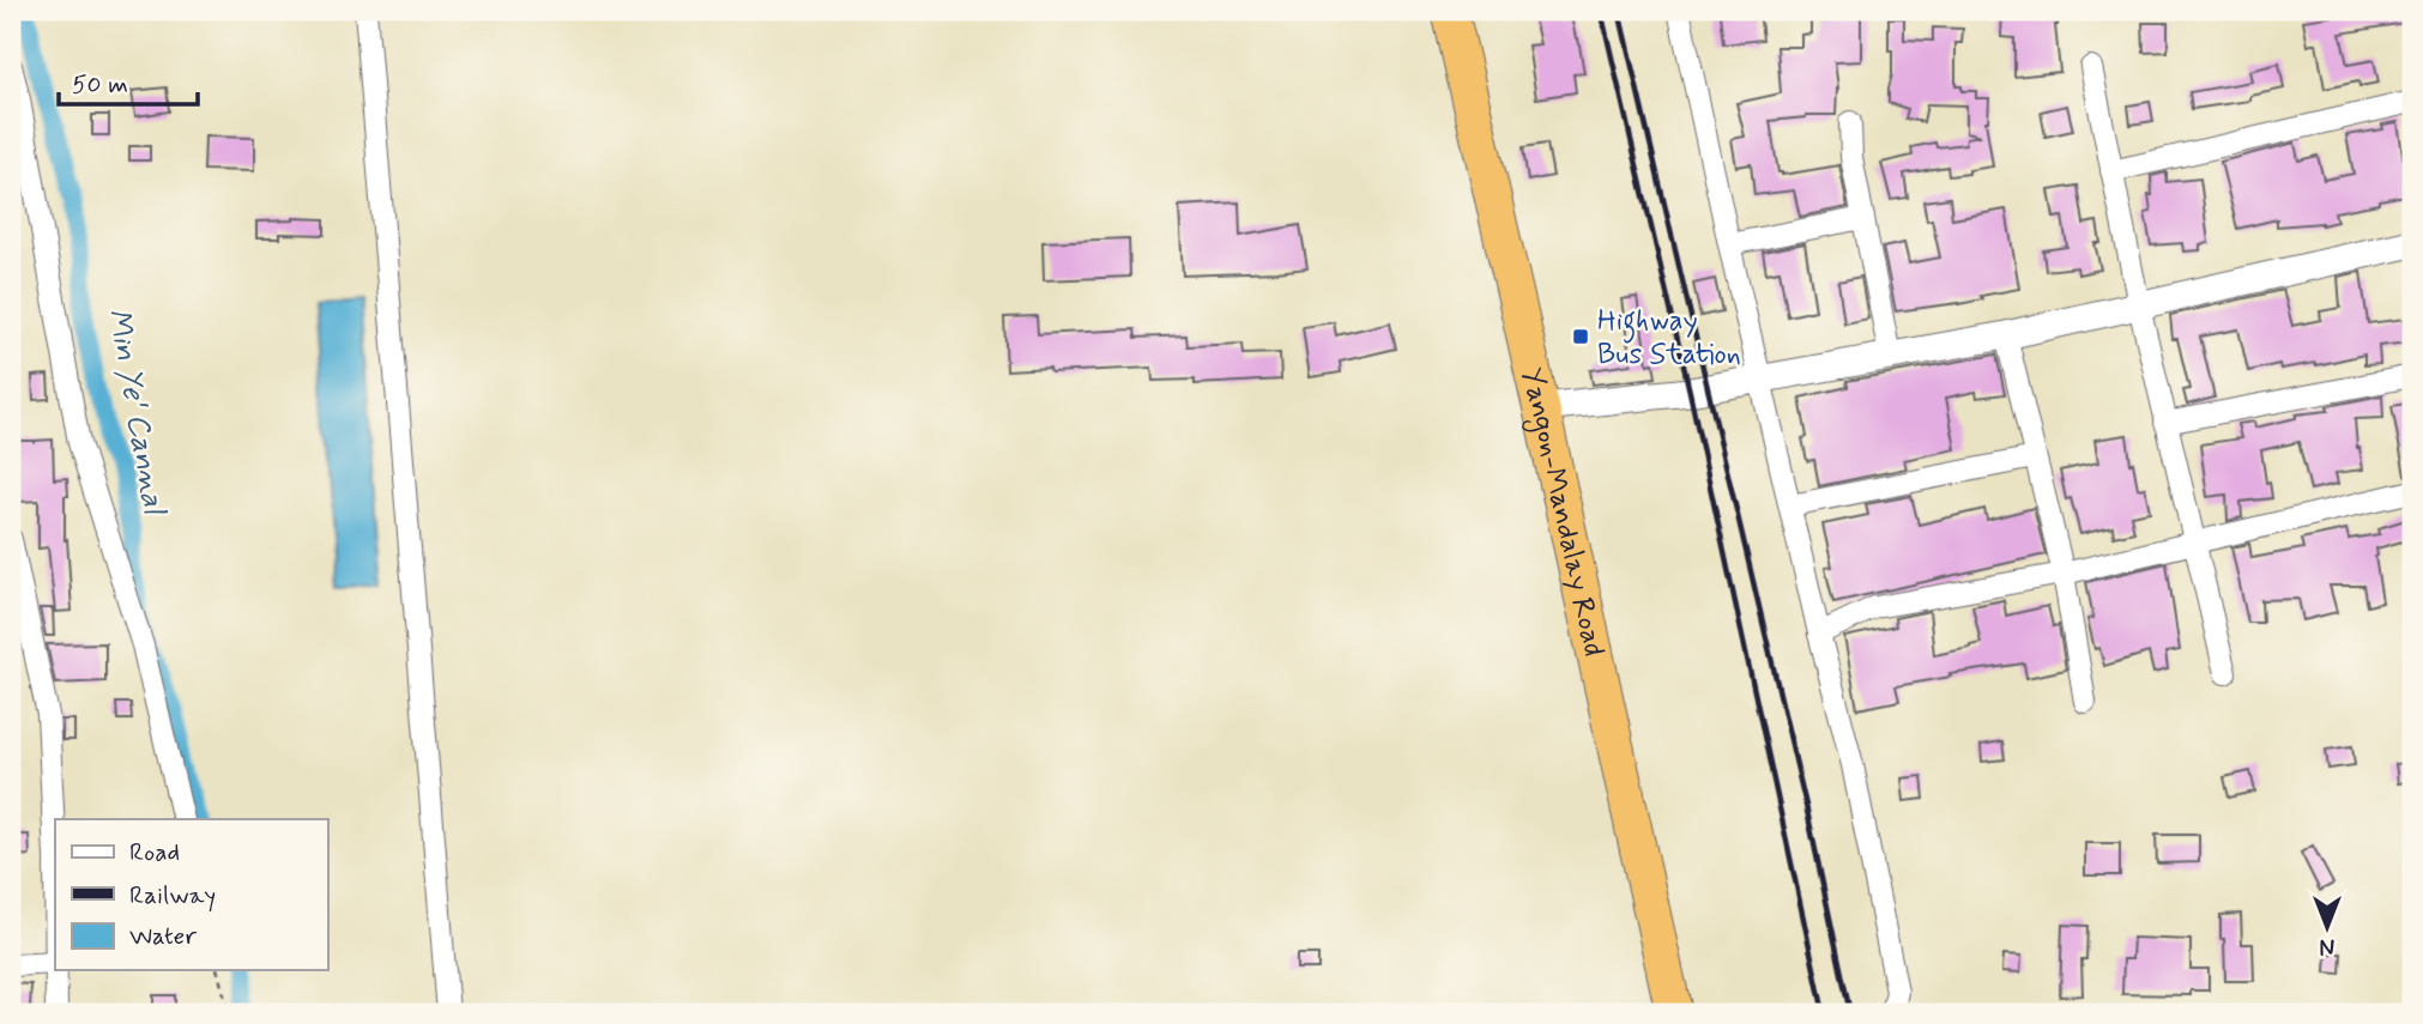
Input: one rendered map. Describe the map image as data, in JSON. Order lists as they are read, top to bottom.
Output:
{
  "streets": {
    "highway": ["Yangon-Mandalay Road"]
  },
  "water": ["Min Ye' Cannal"],
  "places": {
    "transit": ["Highway Bus Station"]
  },
  "legend": ["Road", "Railway", "Water"],
  "scale_bar": "50 m",
  "north": "bottom"
}
